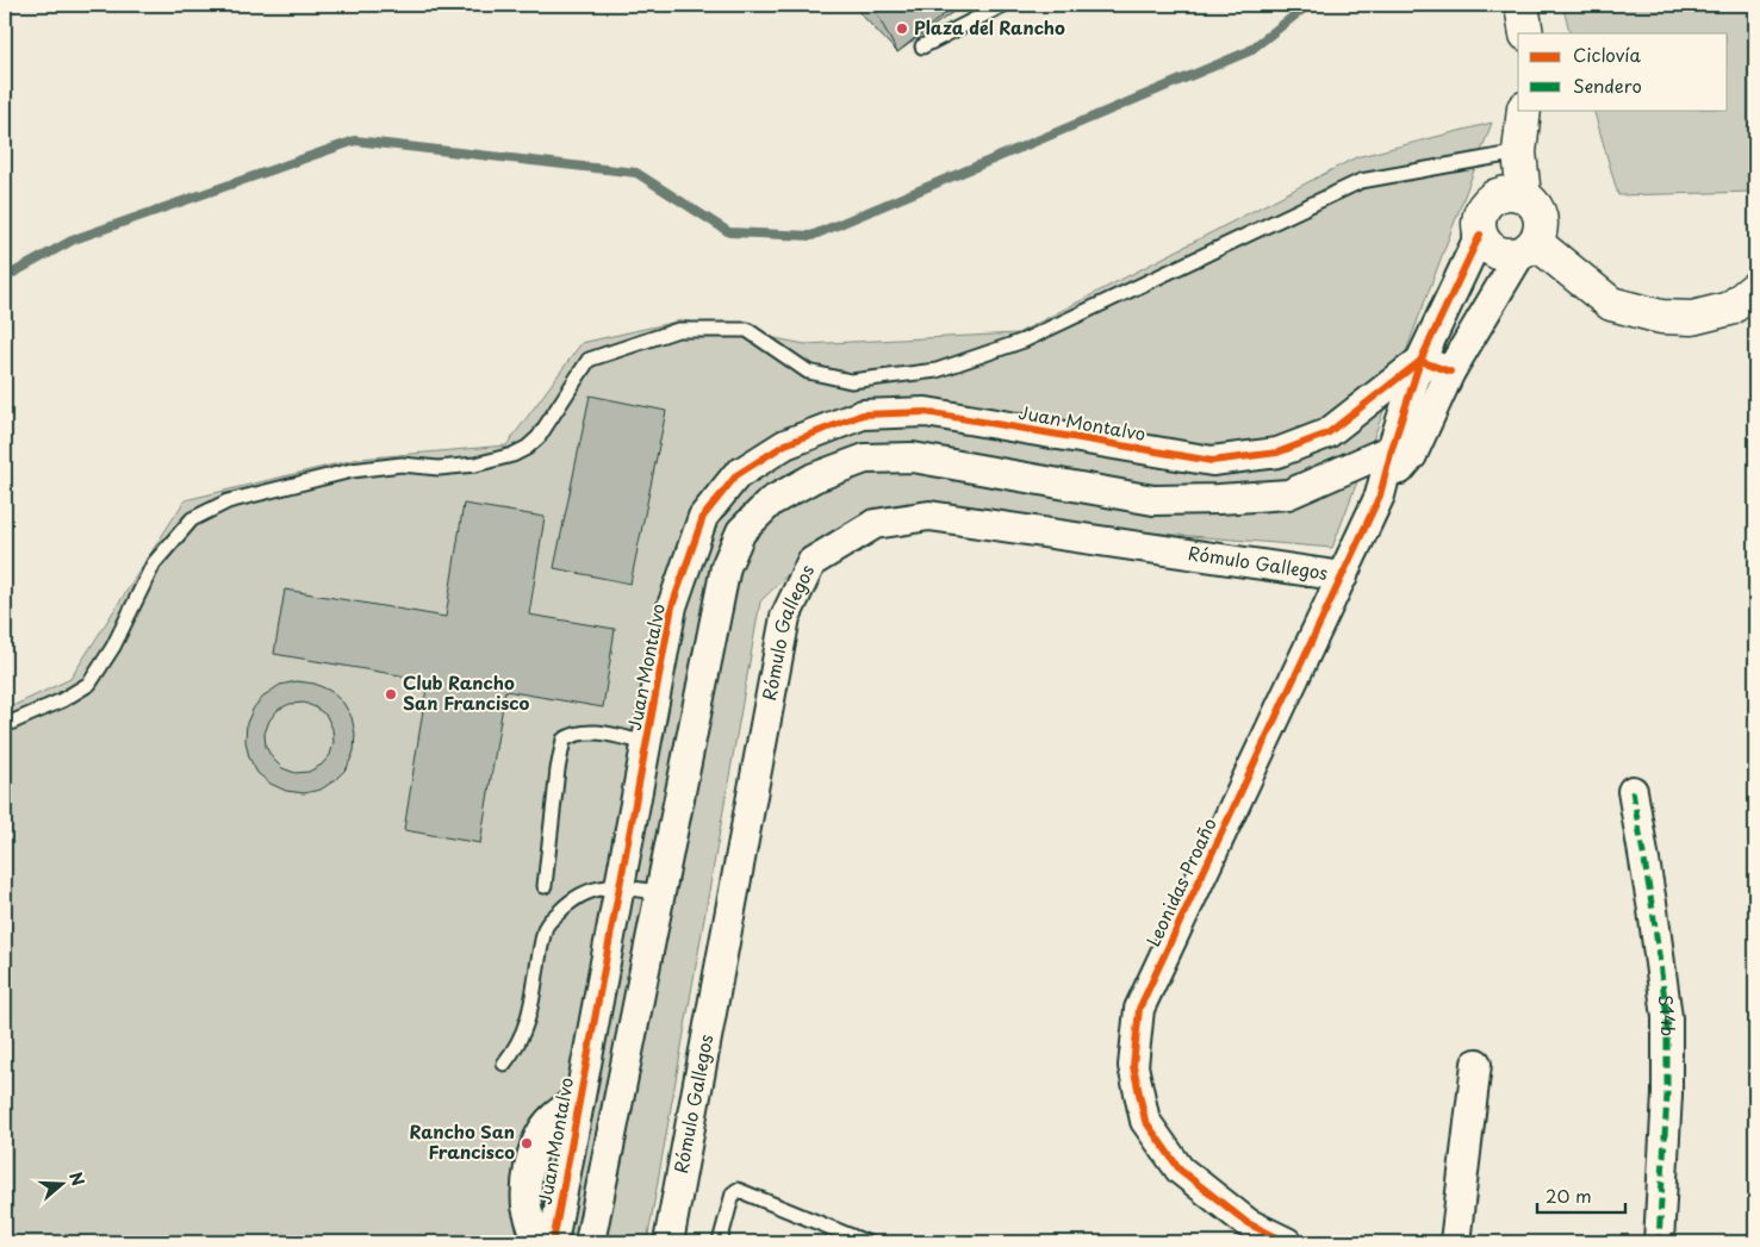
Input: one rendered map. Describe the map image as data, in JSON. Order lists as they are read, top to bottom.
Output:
{
  "streets": {
    "street": [
      "Juan Montalvo",
      "Rómulo Gallegos",
      "Leonidas Proaño",
      "S14b"
    ]
  },
  "crossings": [
    ["Juan Montalvo", "Leonidas Proaño"],
    ["Rómulo Gallegos", "Leonidas Proaño"]
  ],
  "places": ["Plaza del Rancho", "Club Rancho San Francisco", "Rancho San Francisco"],
  "legend": ["Ciclovía", "Sendero"],
  "scale_bar": "20 m",
  "north": "right"
}
